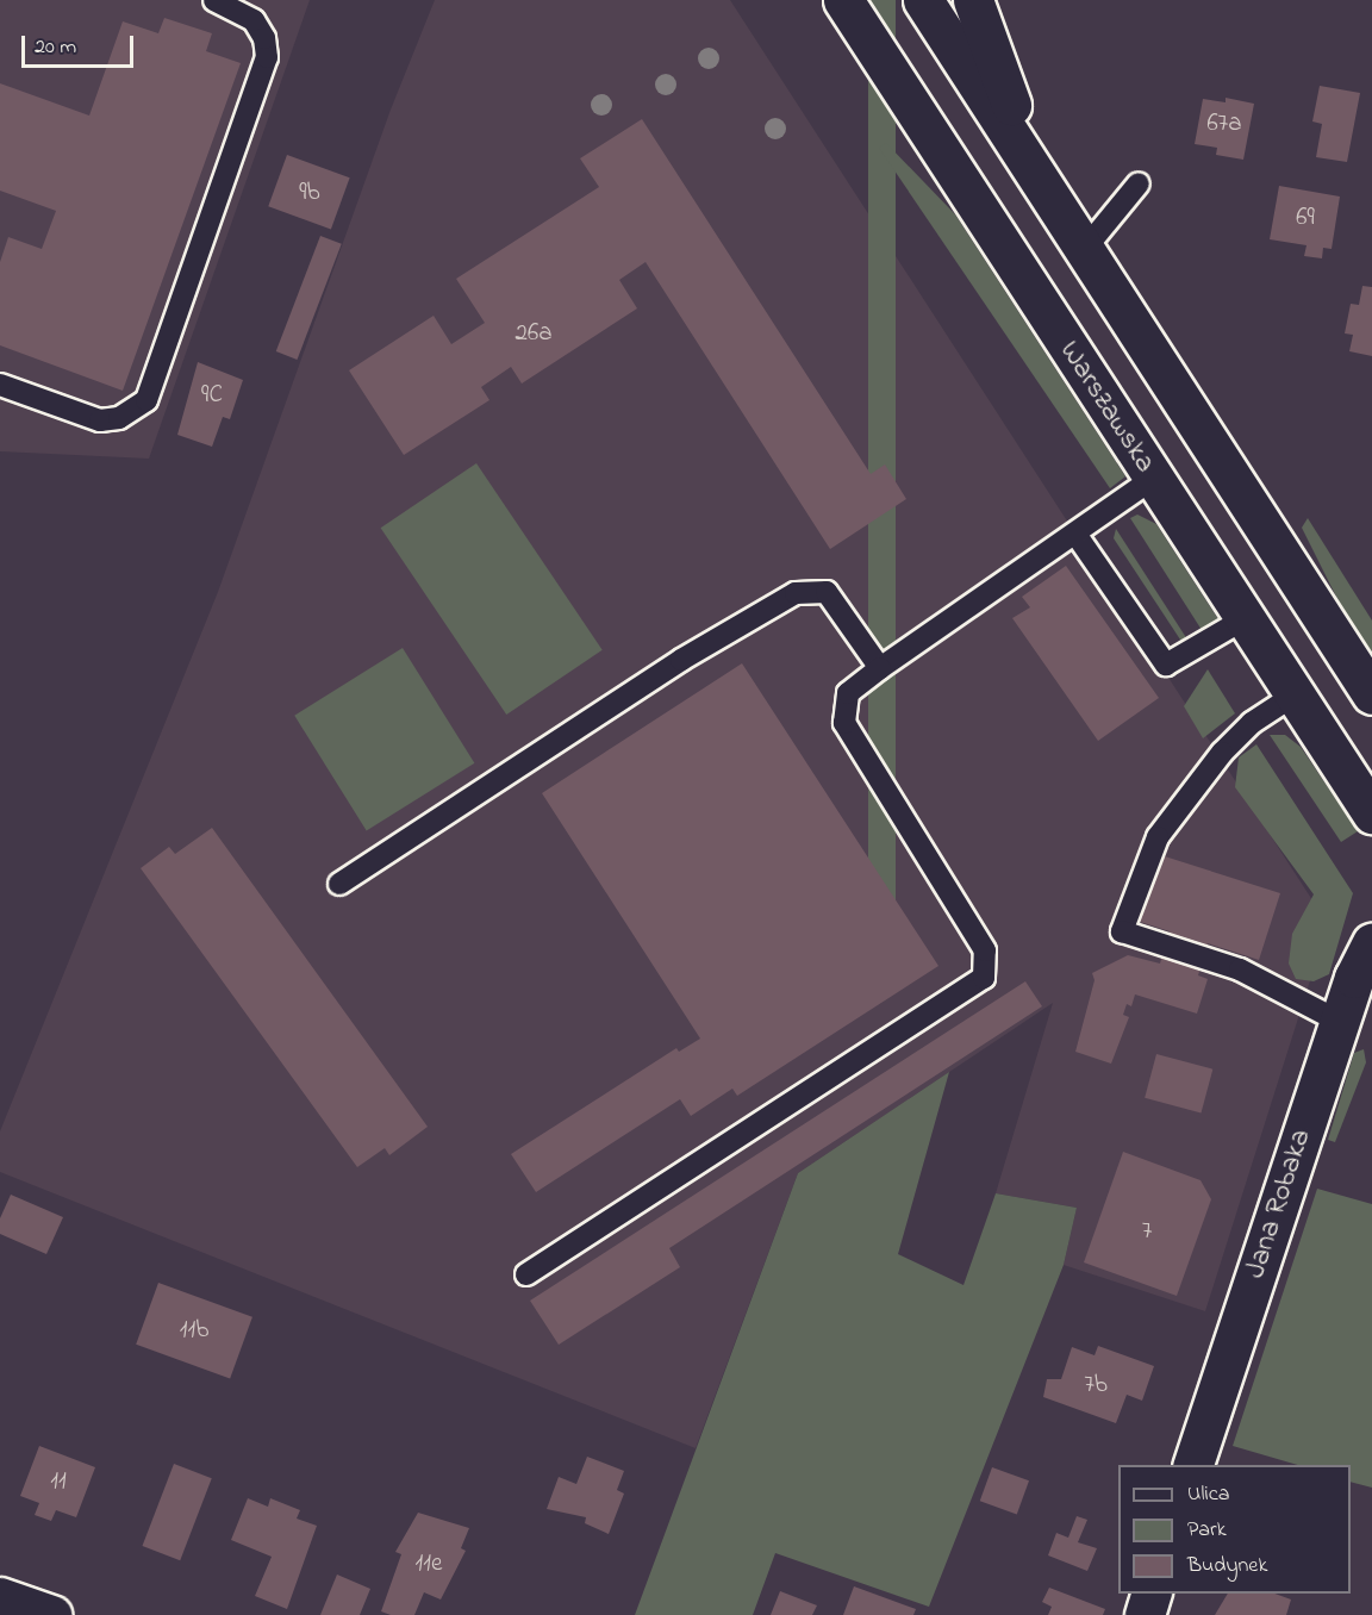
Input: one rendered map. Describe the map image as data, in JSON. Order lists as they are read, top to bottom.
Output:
{
  "streets": {
    "main road": ["Warszawska", "Jana Robaka"]
  },
  "house_numbers": [
    "67a",
    "9b",
    "69",
    "26a",
    "9C",
    "7",
    "11b",
    "7b",
    "11",
    "11e"
  ],
  "legend": ["Ulica", "Park", "Budynek"],
  "scale_bar": "20 m"
}
